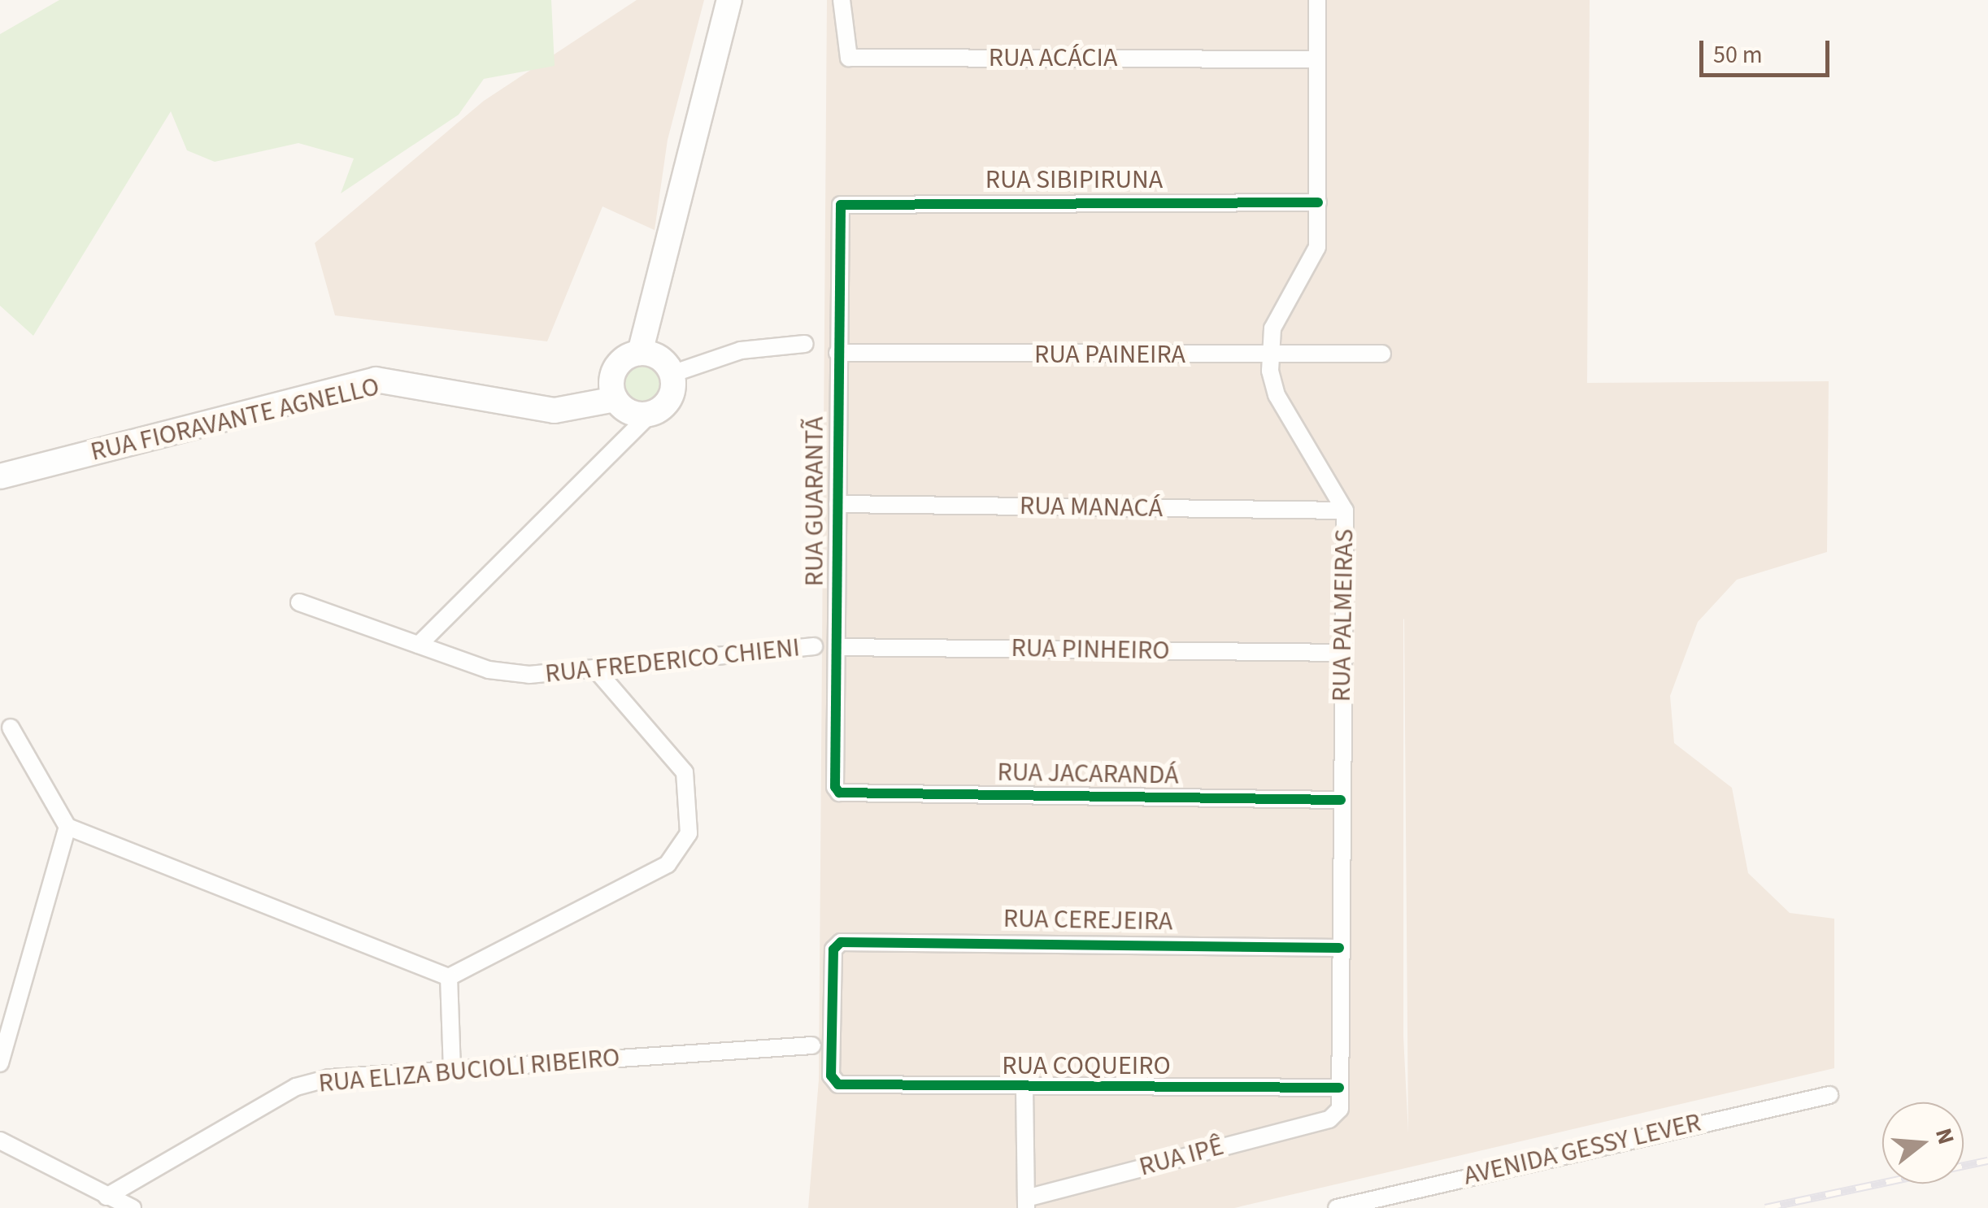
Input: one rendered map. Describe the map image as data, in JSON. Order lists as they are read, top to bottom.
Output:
{
  "streets": {
    "main road": ["RUA FIORAVANTE AGNELLO"],
    "street": [
      "RUA ACÁCIA",
      "RUA SIBIPIRUNA",
      "RUA PAINEIRA",
      "RUA GUARANTÃ",
      "RUA MANACÁ",
      "RUA PALMEIRAS",
      "RUA PINHEIRO",
      "RUA FREDERICO CHIENI",
      "RUA JACARANDÁ",
      "RUA CEREJEIRA",
      "RUA COQUEIRO",
      "RUA ELIZA BUCIOLI RIBEIRO",
      "AVENIDA GESSY LEVER",
      "RUA IPÊ"
    ]
  },
  "crossings": [
    ["RUA ACÁCIA", "RUA PALMEIRAS"],
    ["RUA SIBIPIRUNA", "RUA GUARANTÃ"],
    ["RUA SIBIPIRUNA", "RUA PALMEIRAS"],
    ["RUA PAINEIRA", "RUA GUARANTÃ"],
    ["RUA PAINEIRA", "RUA PALMEIRAS"],
    ["RUA GUARANTÃ", "RUA MANACÁ"],
    ["RUA GUARANTÃ", "RUA PINHEIRO"],
    ["RUA GUARANTÃ", "RUA JACARANDÁ"],
    ["RUA MANACÁ", "RUA PALMEIRAS"],
    ["RUA PALMEIRAS", "RUA PINHEIRO"],
    ["RUA PALMEIRAS", "RUA JACARANDÁ"],
    ["RUA PALMEIRAS", "RUA CEREJEIRA"],
    ["RUA PALMEIRAS", "RUA COQUEIRO"],
    ["RUA PALMEIRAS", "RUA IPÊ"],
    ["RUA CEREJEIRA", "RUA COQUEIRO"]
  ],
  "scale_bar": "50 m",
  "north": "right"
}
